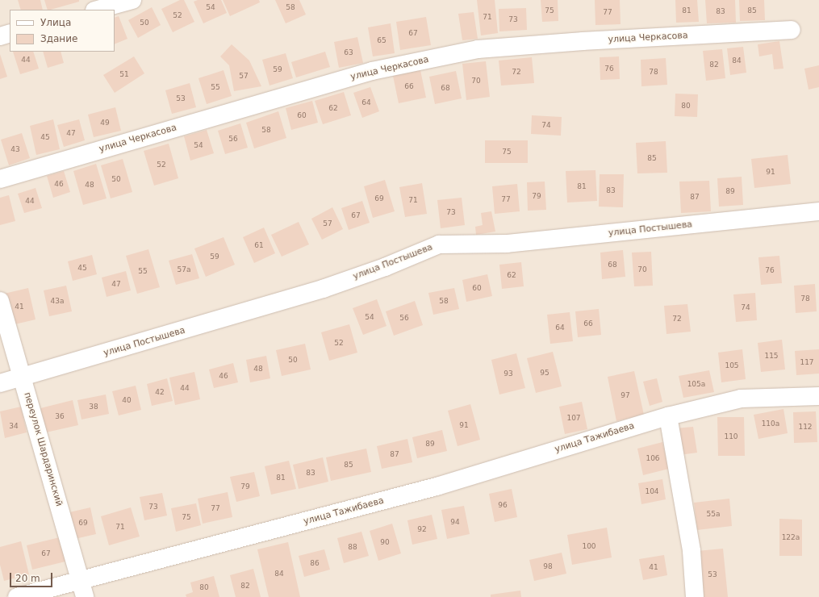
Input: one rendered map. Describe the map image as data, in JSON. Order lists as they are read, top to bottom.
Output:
{
  "streets": {
    "street": [
      "улица Черкасова",
      "улица Постышева",
      "улица Тажибаева",
      "переулок Шардаринский"
    ]
  },
  "crossings": [
    ["улица Постышева", "переулок Шардаринский"],
    ["улица Тажибаева", "переулок Шардаринский"]
  ],
  "house_numbers": [
    "54",
    "58",
    "75",
    "81",
    "85",
    "83",
    "77",
    "52",
    "71",
    "73",
    "50",
    "67",
    "65",
    "63",
    "44",
    "84",
    "82",
    "76",
    "59",
    "72",
    "78",
    "51",
    "57",
    "70",
    "66",
    "55",
    "68",
    "53",
    "64",
    "80",
    "62",
    "60",
    "49",
    "74",
    "58",
    "47",
    "45",
    "56",
    "54",
    "43",
    "75",
    "85",
    "52",
    "91",
    "50",
    "46",
    "48",
    "81",
    "83",
    "89",
    "79",
    "87",
    "69",
    "77",
    "71",
    "44",
    "73",
    "67",
    "57",
    "61",
    "59",
    "68",
    "45",
    "57а",
    "70",
    "76",
    "55",
    "62",
    "47",
    "60",
    "78",
    "43а",
    "58",
    "41",
    "74",
    "54",
    "56",
    "72",
    "66",
    "64",
    "52",
    "115",
    "50",
    "117",
    "105",
    "48",
    "95",
    "93",
    "46",
    "105а",
    "44",
    "42",
    "97",
    "40",
    "38",
    "36",
    "107",
    "110а",
    "91",
    "34",
    "112",
    "110",
    "89",
    "87",
    "106",
    "85",
    "83",
    "81",
    "79",
    "104",
    "96",
    "73",
    "77",
    "55а",
    "75",
    "94",
    "69",
    "71",
    "92",
    "122а",
    "90",
    "100",
    "88",
    "67",
    "86",
    "98",
    "41",
    "84",
    "53",
    "82",
    "80"
  ],
  "legend": ["Улица", "Здание"],
  "scale_bar": "20 m"
}
